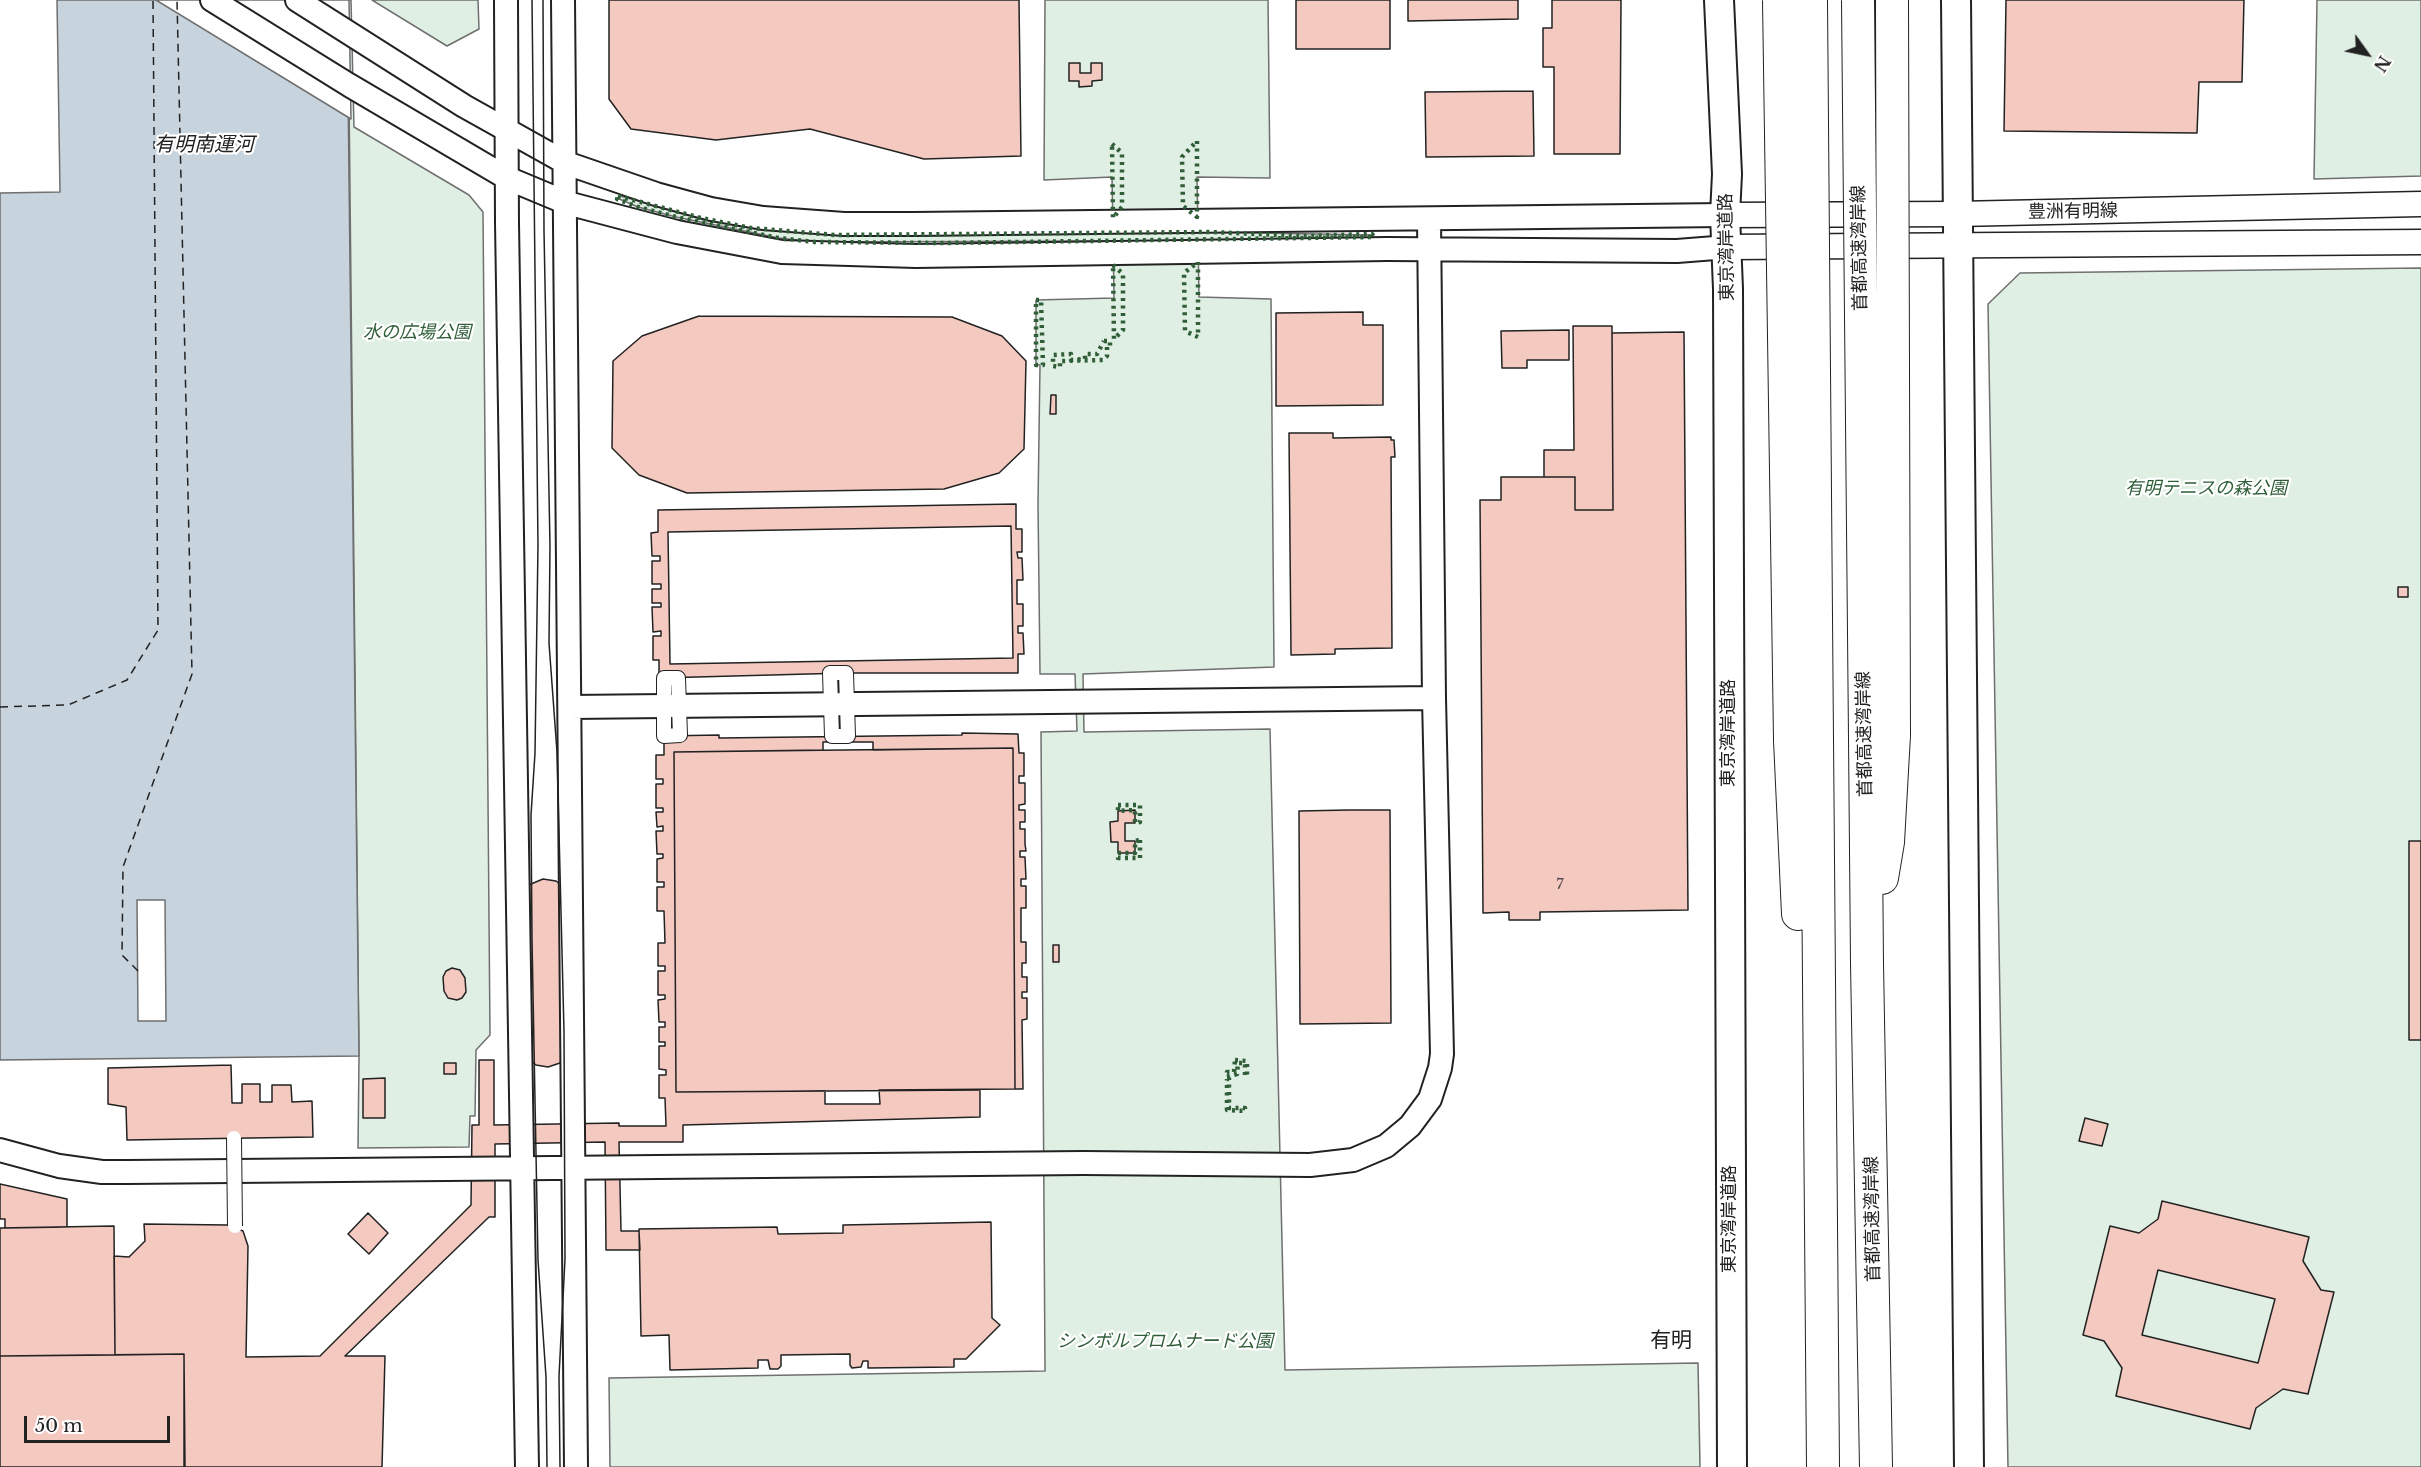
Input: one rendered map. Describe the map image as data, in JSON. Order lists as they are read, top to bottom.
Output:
{
  "streets": {
    "highway": ["東京湾岸道路", "首都高速湾岸線"],
    "main road": ["豊洲有明線"]
  },
  "crossings": [
    ["豊洲有明線", "東京湾岸道路"]
  ],
  "districts": ["有明"],
  "water": ["有明南運河"],
  "parks": ["水の広場公園", "有明テニスの森公園", "シンボルプロムナード公園"],
  "house_numbers": ["7"],
  "scale_bar": "50 m",
  "north": "bottom right"
}
